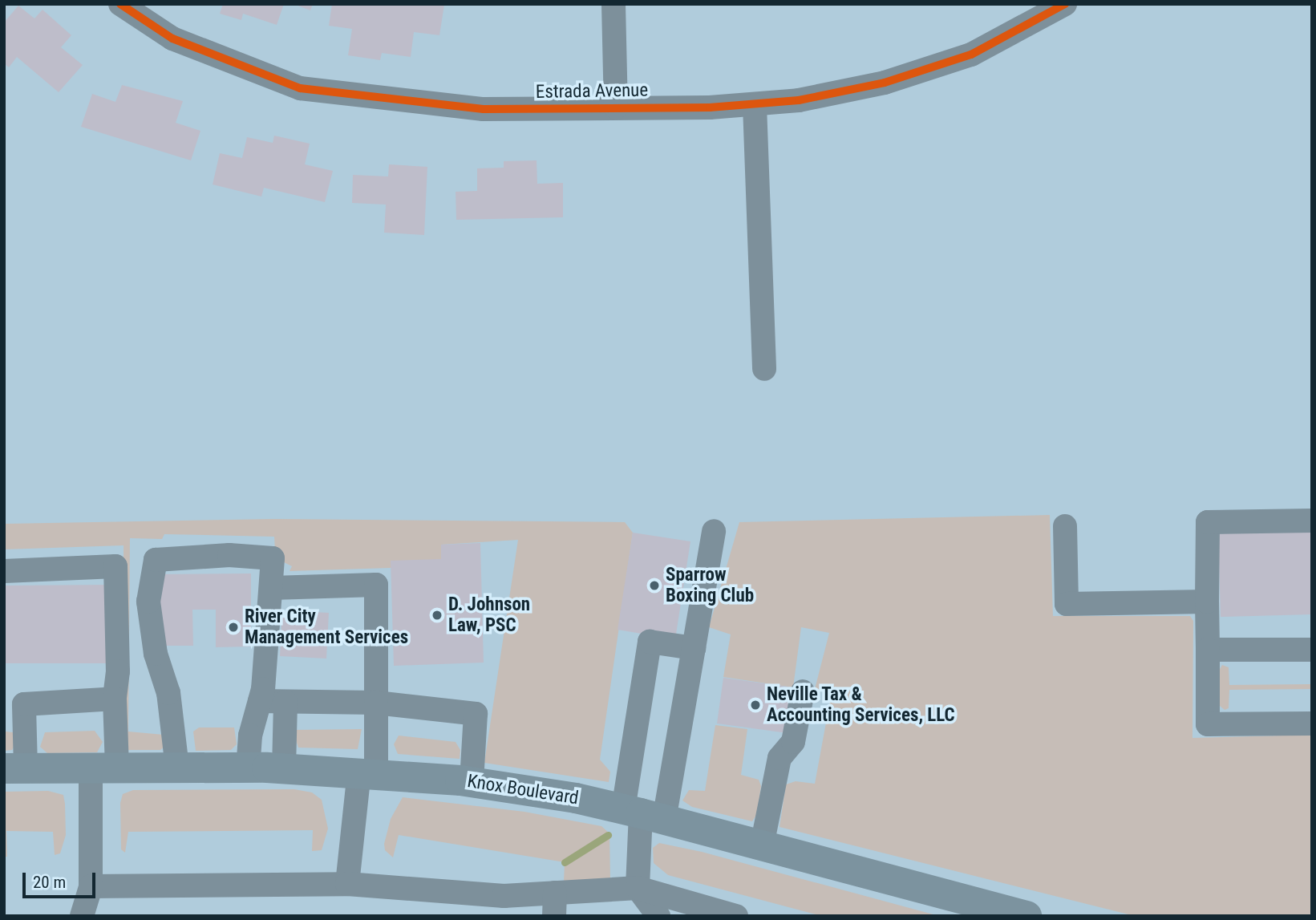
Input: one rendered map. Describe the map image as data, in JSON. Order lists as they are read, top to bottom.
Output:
{
  "streets": {
    "main road": ["Knox Boulevard"],
    "street": ["Estrada Avenue"]
  },
  "places": [
    "Sparrow Boxing Club",
    "D. Johnson Law, PSC",
    "River City Management Services",
    "Neville Tax & Accounting Services, LLC"
  ],
  "scale_bar": "20 m"
}
